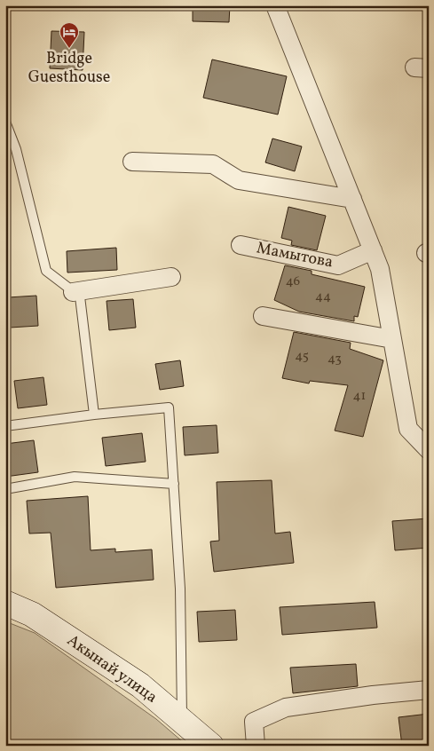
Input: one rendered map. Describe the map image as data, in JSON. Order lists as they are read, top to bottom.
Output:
{
  "streets": {
    "main road": ["Акынай улица"],
    "street": ["Мамытова"]
  },
  "places": {
    "hotel": ["Bridge Guesthouse"]
  },
  "house_numbers": [
    "46",
    "44",
    "45",
    "43",
    "41"
  ]
}
